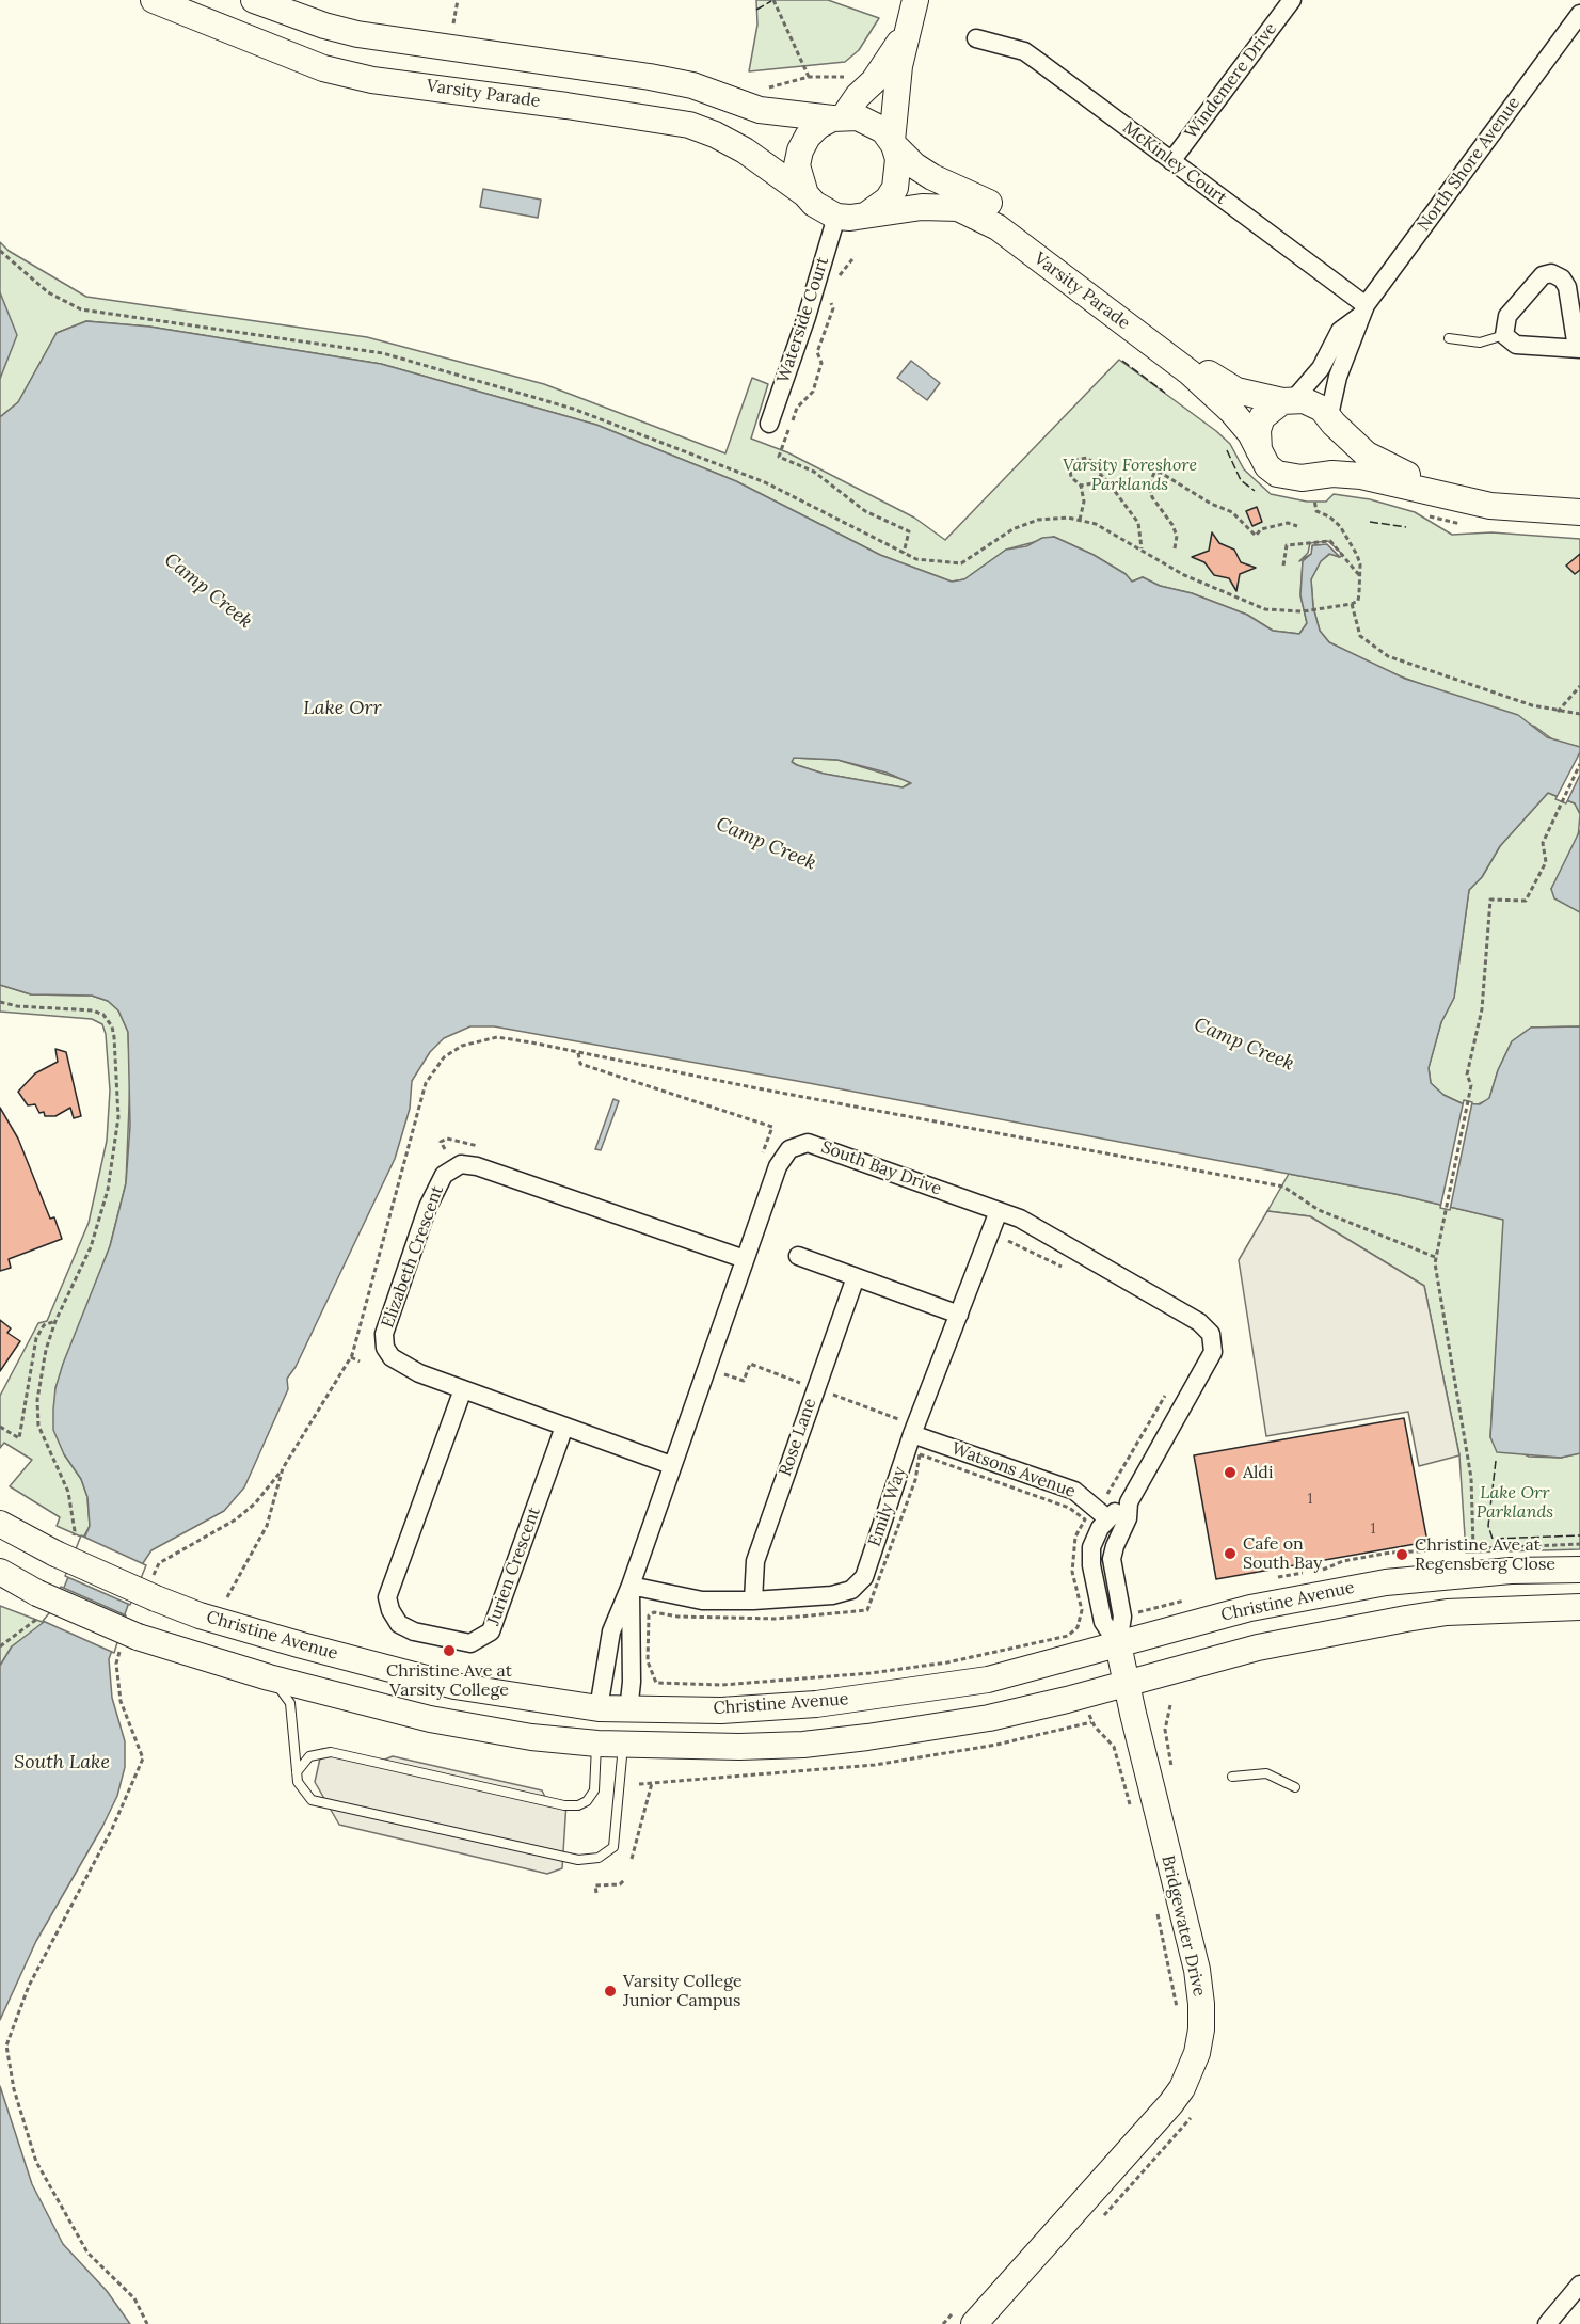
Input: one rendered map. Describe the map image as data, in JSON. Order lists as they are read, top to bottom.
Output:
{
  "streets": {
    "street": [
      "Windemere Drive",
      "Varsity Parade",
      "McKinley Court",
      "North Shore Avenue",
      "Waterside Court",
      "South Bay Drive",
      "Elizabeth Crescent",
      "Rose Lane",
      "Watsons Avenue",
      "Emily Way",
      "Jurien Crescent",
      "Christine Avenue",
      "Bridgewater Drive"
    ]
  },
  "crossings": [
    ["Windemere Drive", "McKinley Court"],
    ["Varsity Parade", "North Shore Avenue"],
    ["Varsity Parade", "Waterside Court"],
    ["McKinley Court", "North Shore Avenue"],
    ["South Bay Drive", "Elizabeth Crescent"],
    ["South Bay Drive", "Watsons Avenue"],
    ["South Bay Drive", "Emily Way"],
    ["South Bay Drive", "Christine Avenue"],
    ["South Bay Drive", "Bridgewater Drive"],
    ["Elizabeth Crescent", "Jurien Crescent"],
    ["Rose Lane", "Emily Way"],
    ["Watsons Avenue", "Emily Way"],
    ["Christine Avenue", "Bridgewater Drive"]
  ],
  "water": ["Camp Creek", "Lake Orr", "South Lake"],
  "parks": ["Varsity Foreshore Parklands", "Lake Orr Parklands"],
  "places": [
    "Aldi",
    "Cafe on South Bay",
    "Christine Ave at Regensberg Close",
    "Christine Ave at Varsity College",
    "Varsity College Junior Campus"
  ],
  "house_numbers": ["1", "1"]
}
